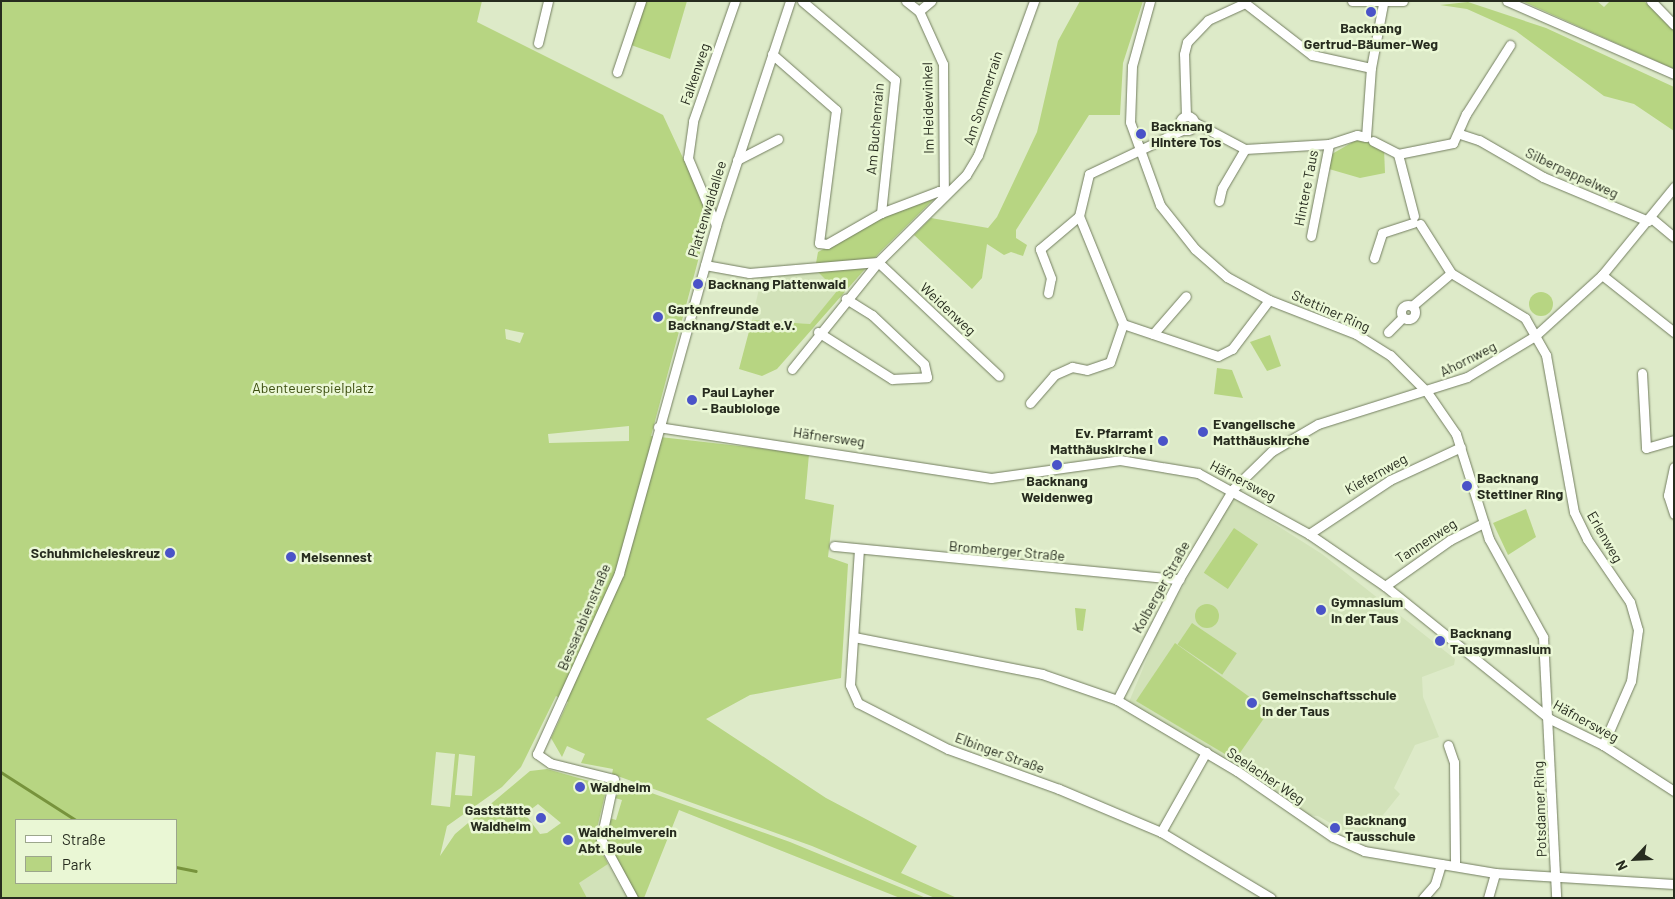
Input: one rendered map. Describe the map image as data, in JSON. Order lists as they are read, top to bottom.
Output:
{
  "streets": {
    "street": [
      "Falkenweg",
      "Am Sommerrain",
      "Im Heidewinkel",
      "Am Buchenrain",
      "Silberpappelweg",
      "Hintere Taus",
      "Plattenwaldallee",
      "Weidenweg",
      "Stettiner Ring",
      "Ahornweg",
      "Häfnersweg",
      "Kiefernweg",
      "Erlenweg",
      "Tannenweg",
      "Bromberger Straße",
      "Kolberger Straße",
      "Bessarabienstraße",
      "Elbinger Straße",
      "Seelacher Weg",
      "Potsdamer Ring"
    ]
  },
  "crossings": [
    ["Falkenweg", "Plattenwaldallee"],
    ["Am Sommerrain", "Im Heidewinkel"],
    ["Am Sommerrain", "Weidenweg"],
    ["Silberpappelweg", "Ahornweg"],
    ["Plattenwaldallee", "Häfnersweg"],
    ["Plattenwaldallee", "Bessarabienstraße"],
    ["Stettiner Ring", "Ahornweg"],
    ["Stettiner Ring", "Häfnersweg"],
    ["Stettiner Ring", "Kiefernweg"],
    ["Stettiner Ring", "Tannenweg"],
    ["Stettiner Ring", "Potsdamer Ring"],
    ["Ahornweg", "Häfnersweg"],
    ["Ahornweg", "Erlenweg"],
    ["Ahornweg", "Kolberger Straße"],
    ["Häfnersweg", "Kiefernweg"],
    ["Häfnersweg", "Erlenweg"],
    ["Häfnersweg", "Tannenweg"],
    ["Häfnersweg", "Kolberger Straße"],
    ["Häfnersweg", "Bessarabienstraße"],
    ["Häfnersweg", "Potsdamer Ring"],
    ["Bromberger Straße", "Kolberger Straße"],
    ["Bromberger Straße", "Elbinger Straße"],
    ["Kolberger Straße", "Seelacher Weg"],
    ["Elbinger Straße", "Seelacher Weg"],
    ["Seelacher Weg", "Potsdamer Ring"]
  ],
  "parks": ["Abenteuerspielplatz"],
  "places": [
    "Backnang Gertrud-Bäumer-Weg",
    "Backnang Hintere Tos",
    "Backnang Plattenwald",
    "Gartenfreunde Backnang/Stadt e.V.",
    "Paul Layher - Baubiologe",
    "Evangelische Matthäuskirche",
    "Ev. Pfarramt Matthäuskirche I",
    "Backnang Weidenweg",
    "Backnang Stettiner Ring",
    "Schuhmicheleskreuz",
    "Meisennest",
    "Gymnasium in der Taus",
    "Backnang Tausgymnasium",
    "Gemeinschaftsschule in der Taus",
    "Waldheim",
    "Gaststätte Waldheim",
    "Backnang Tausschule",
    "Waldheimverein Abt. Boule"
  ],
  "legend": ["Straße", "Park"],
  "north": "bottom left"
}
